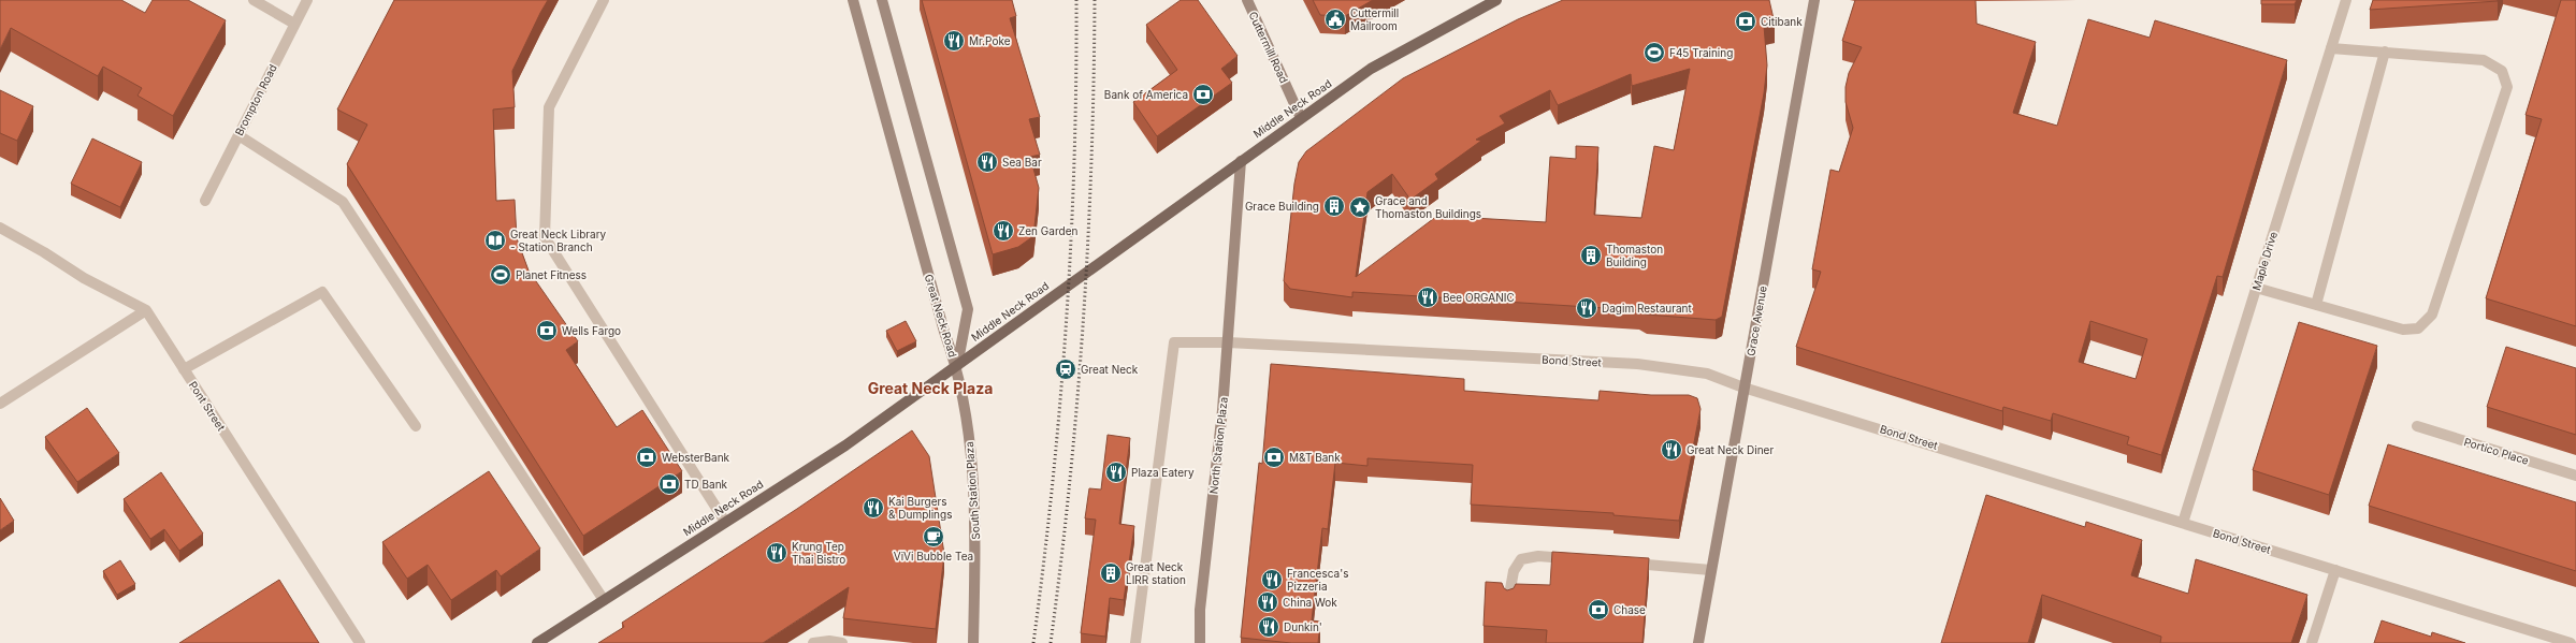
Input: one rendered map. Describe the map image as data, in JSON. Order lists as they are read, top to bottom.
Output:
{
  "streets": {
    "main road": ["Middle Neck Road"],
    "street": [
      "Cuttermill Road",
      "Brompton Road",
      "Maple Drive",
      "Great Neck Road",
      "Grace Avenue",
      "Bond Street",
      "Pont Street",
      "North Station Plaza",
      "Portico Place",
      "South Station Plaza"
    ]
  },
  "crossings": [
    ["Cuttermill Road", "Middle Neck Road"],
    ["Middle Neck Road", "Great Neck Road"],
    ["Middle Neck Road", "North Station Plaza"],
    ["Middle Neck Road", "South Station Plaza"],
    ["Maple Drive", "Bond Street"],
    ["Great Neck Road", "South Station Plaza"],
    ["Grace Avenue", "Bond Street"],
    ["Bond Street", "North Station Plaza"]
  ],
  "districts": ["Great Neck Plaza"],
  "places": {
    "public building": ["Cuttermill Mailroom"],
    "bank": [
      "Citibank",
      "Bank of America",
      "Wells Fargo",
      "WebsterBank",
      "M&T Bank",
      "TD Bank",
      "Chase"
    ],
    "restaurant": [
      "Mr.Poke",
      "Sea Bar",
      "Zen Garden",
      "Bee ORGANIC",
      "Dagim Restaurant",
      "Great Neck Diner",
      "Plaza Eatery",
      "Kai Burgers & Dumplings",
      "Krung Tep Thai Bistro",
      "Francesca's Pizzeria",
      "China Wok",
      "Dunkin'"
    ],
    "sports": ["F45 Training", "Planet Fitness"],
    "building": ["Grace Building", "Thomaston Building", "Great Neck LIRR station"],
    "place": ["Grace and Thomaston Buildings"],
    "library": ["Great Neck Library - Station Branch"],
    "station": ["Great Neck"],
    "cafe": ["ViVi Bubble Tea"]
  }
}
